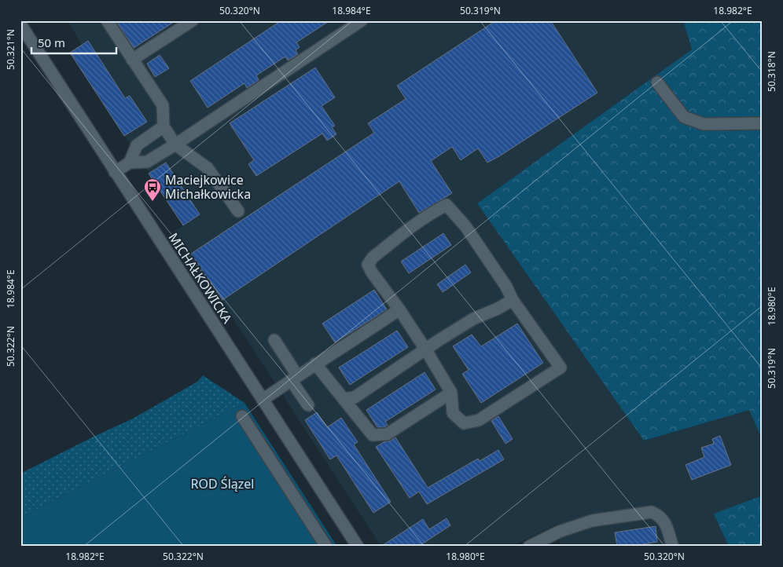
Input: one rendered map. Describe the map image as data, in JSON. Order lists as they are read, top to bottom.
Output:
{
  "streets": {
    "street": ["MICHAŁKOWICKA"]
  },
  "parks": ["ROD Ślązel"],
  "places": {
    "bus stop": ["Maciejkowice Michałkowicka"]
  },
  "scale_bar": "50 m",
  "coordinates": [
    "50.320°N",
    "18.984°E",
    "50.319°N",
    "18.982°E",
    "50.321°N",
    "50.318°N",
    "18.980°E",
    "50.322°N"
  ]
}
